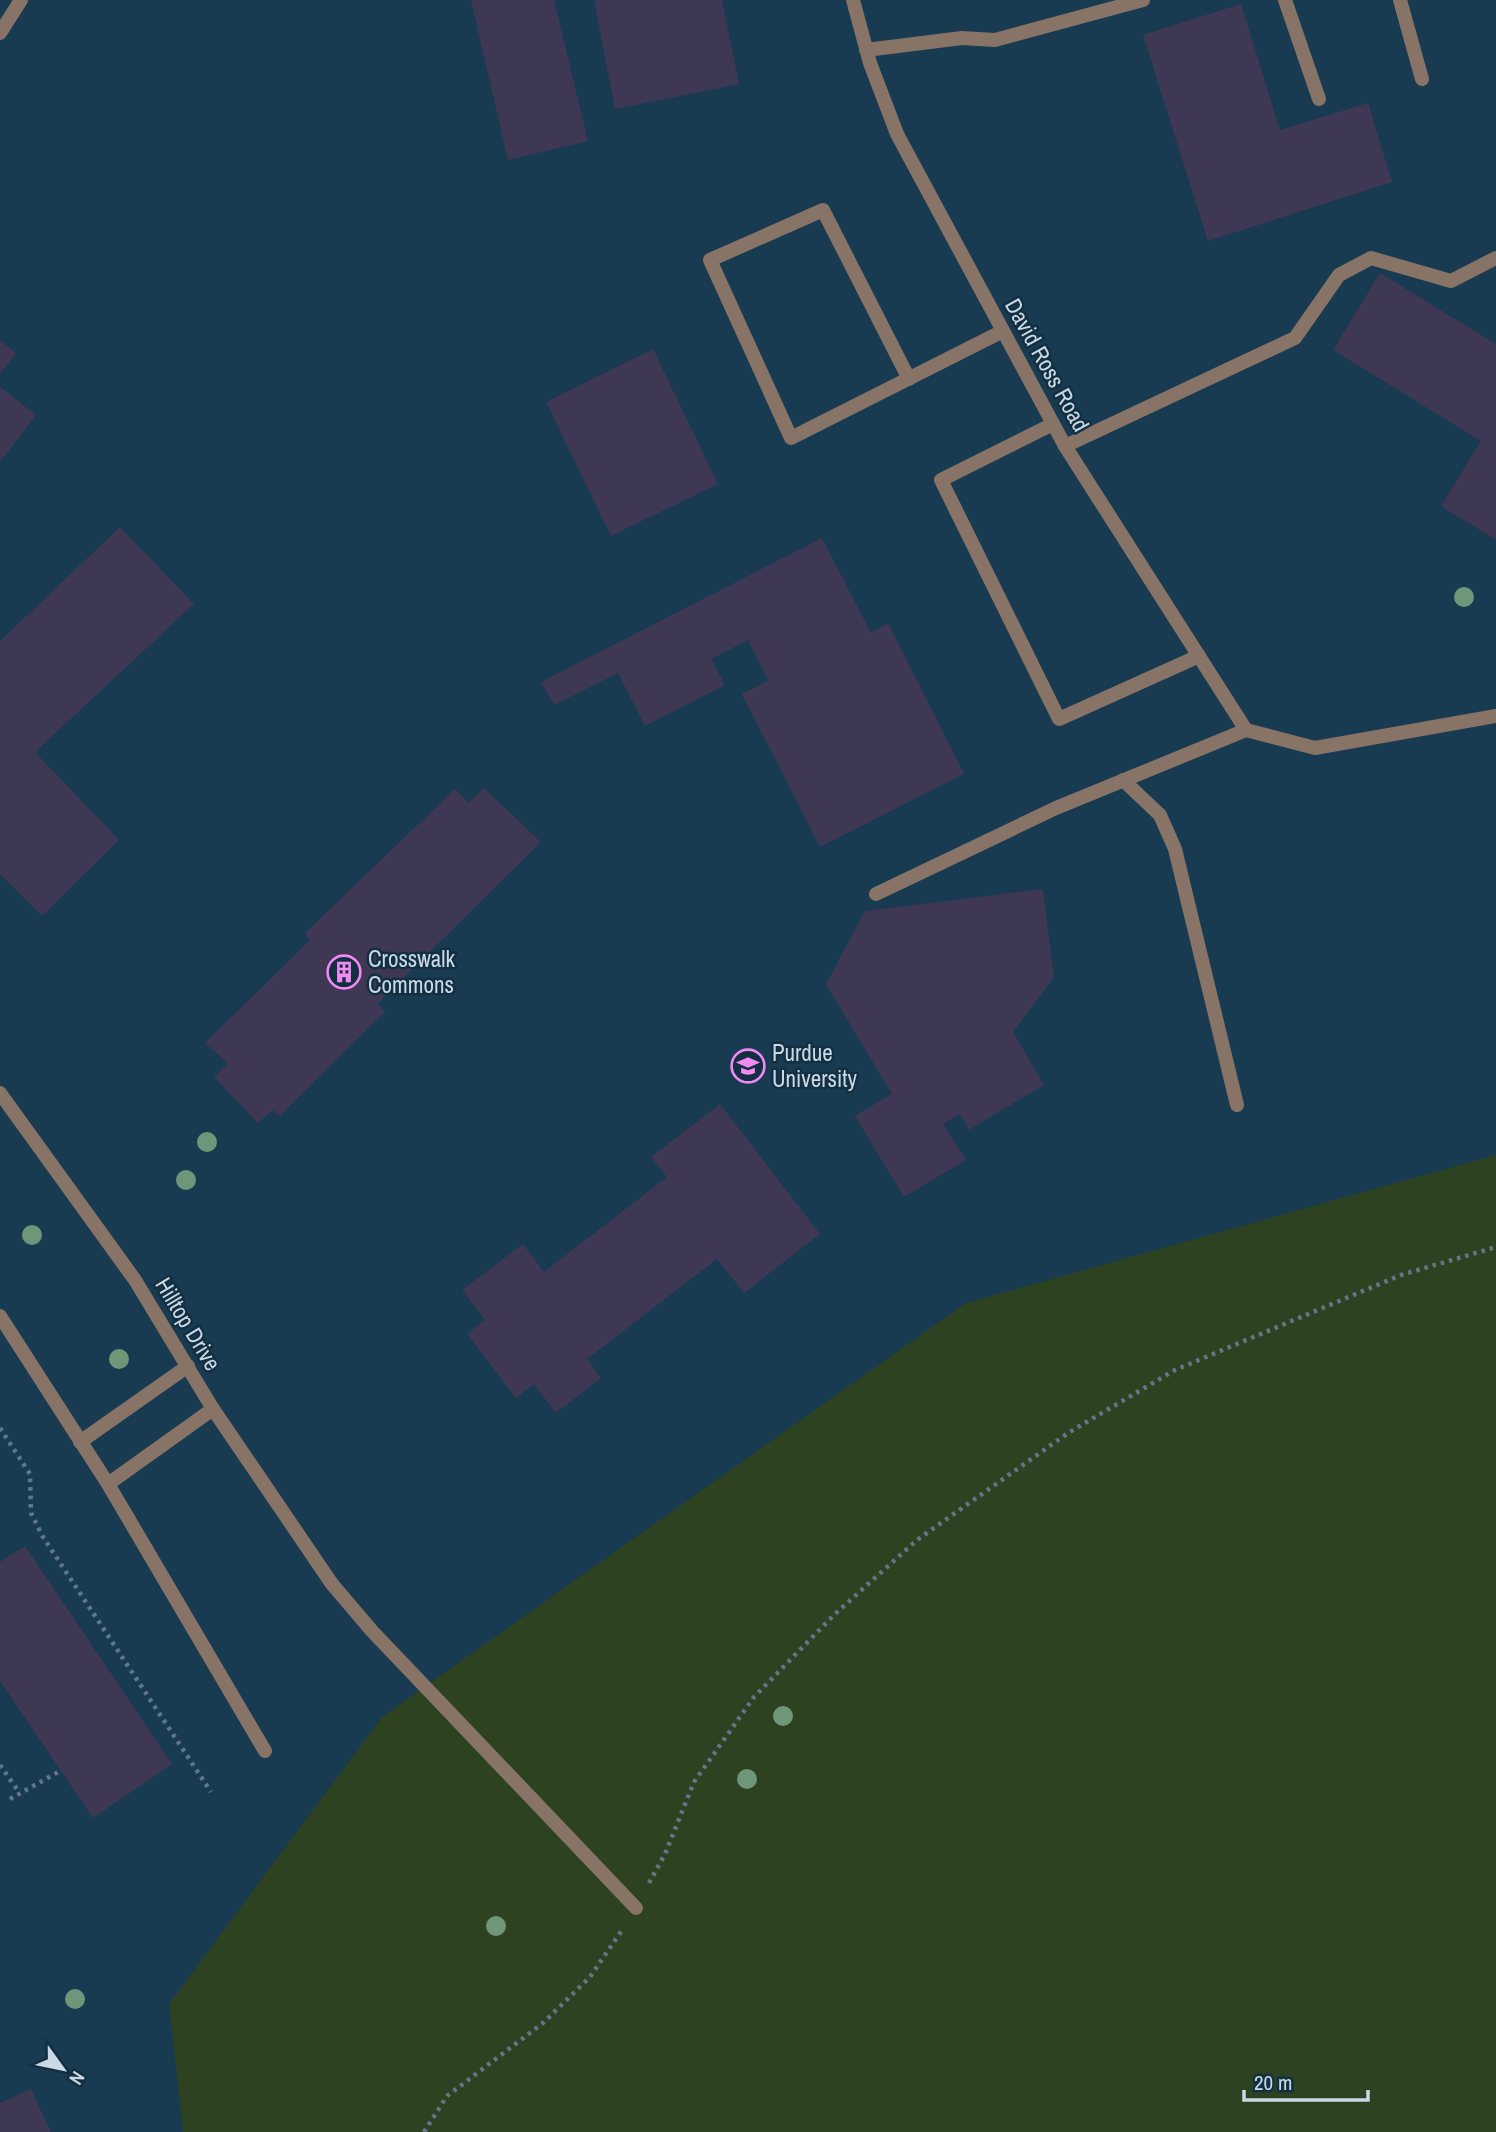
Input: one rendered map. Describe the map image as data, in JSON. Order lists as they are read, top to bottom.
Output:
{
  "streets": {
    "street": ["David Ross Road", "Hilltop Drive"]
  },
  "places": {
    "building": ["Crosswalk Commons"],
    "school or university": ["Purdue University"]
  },
  "scale_bar": "20 m",
  "north": "bottom right"
}
